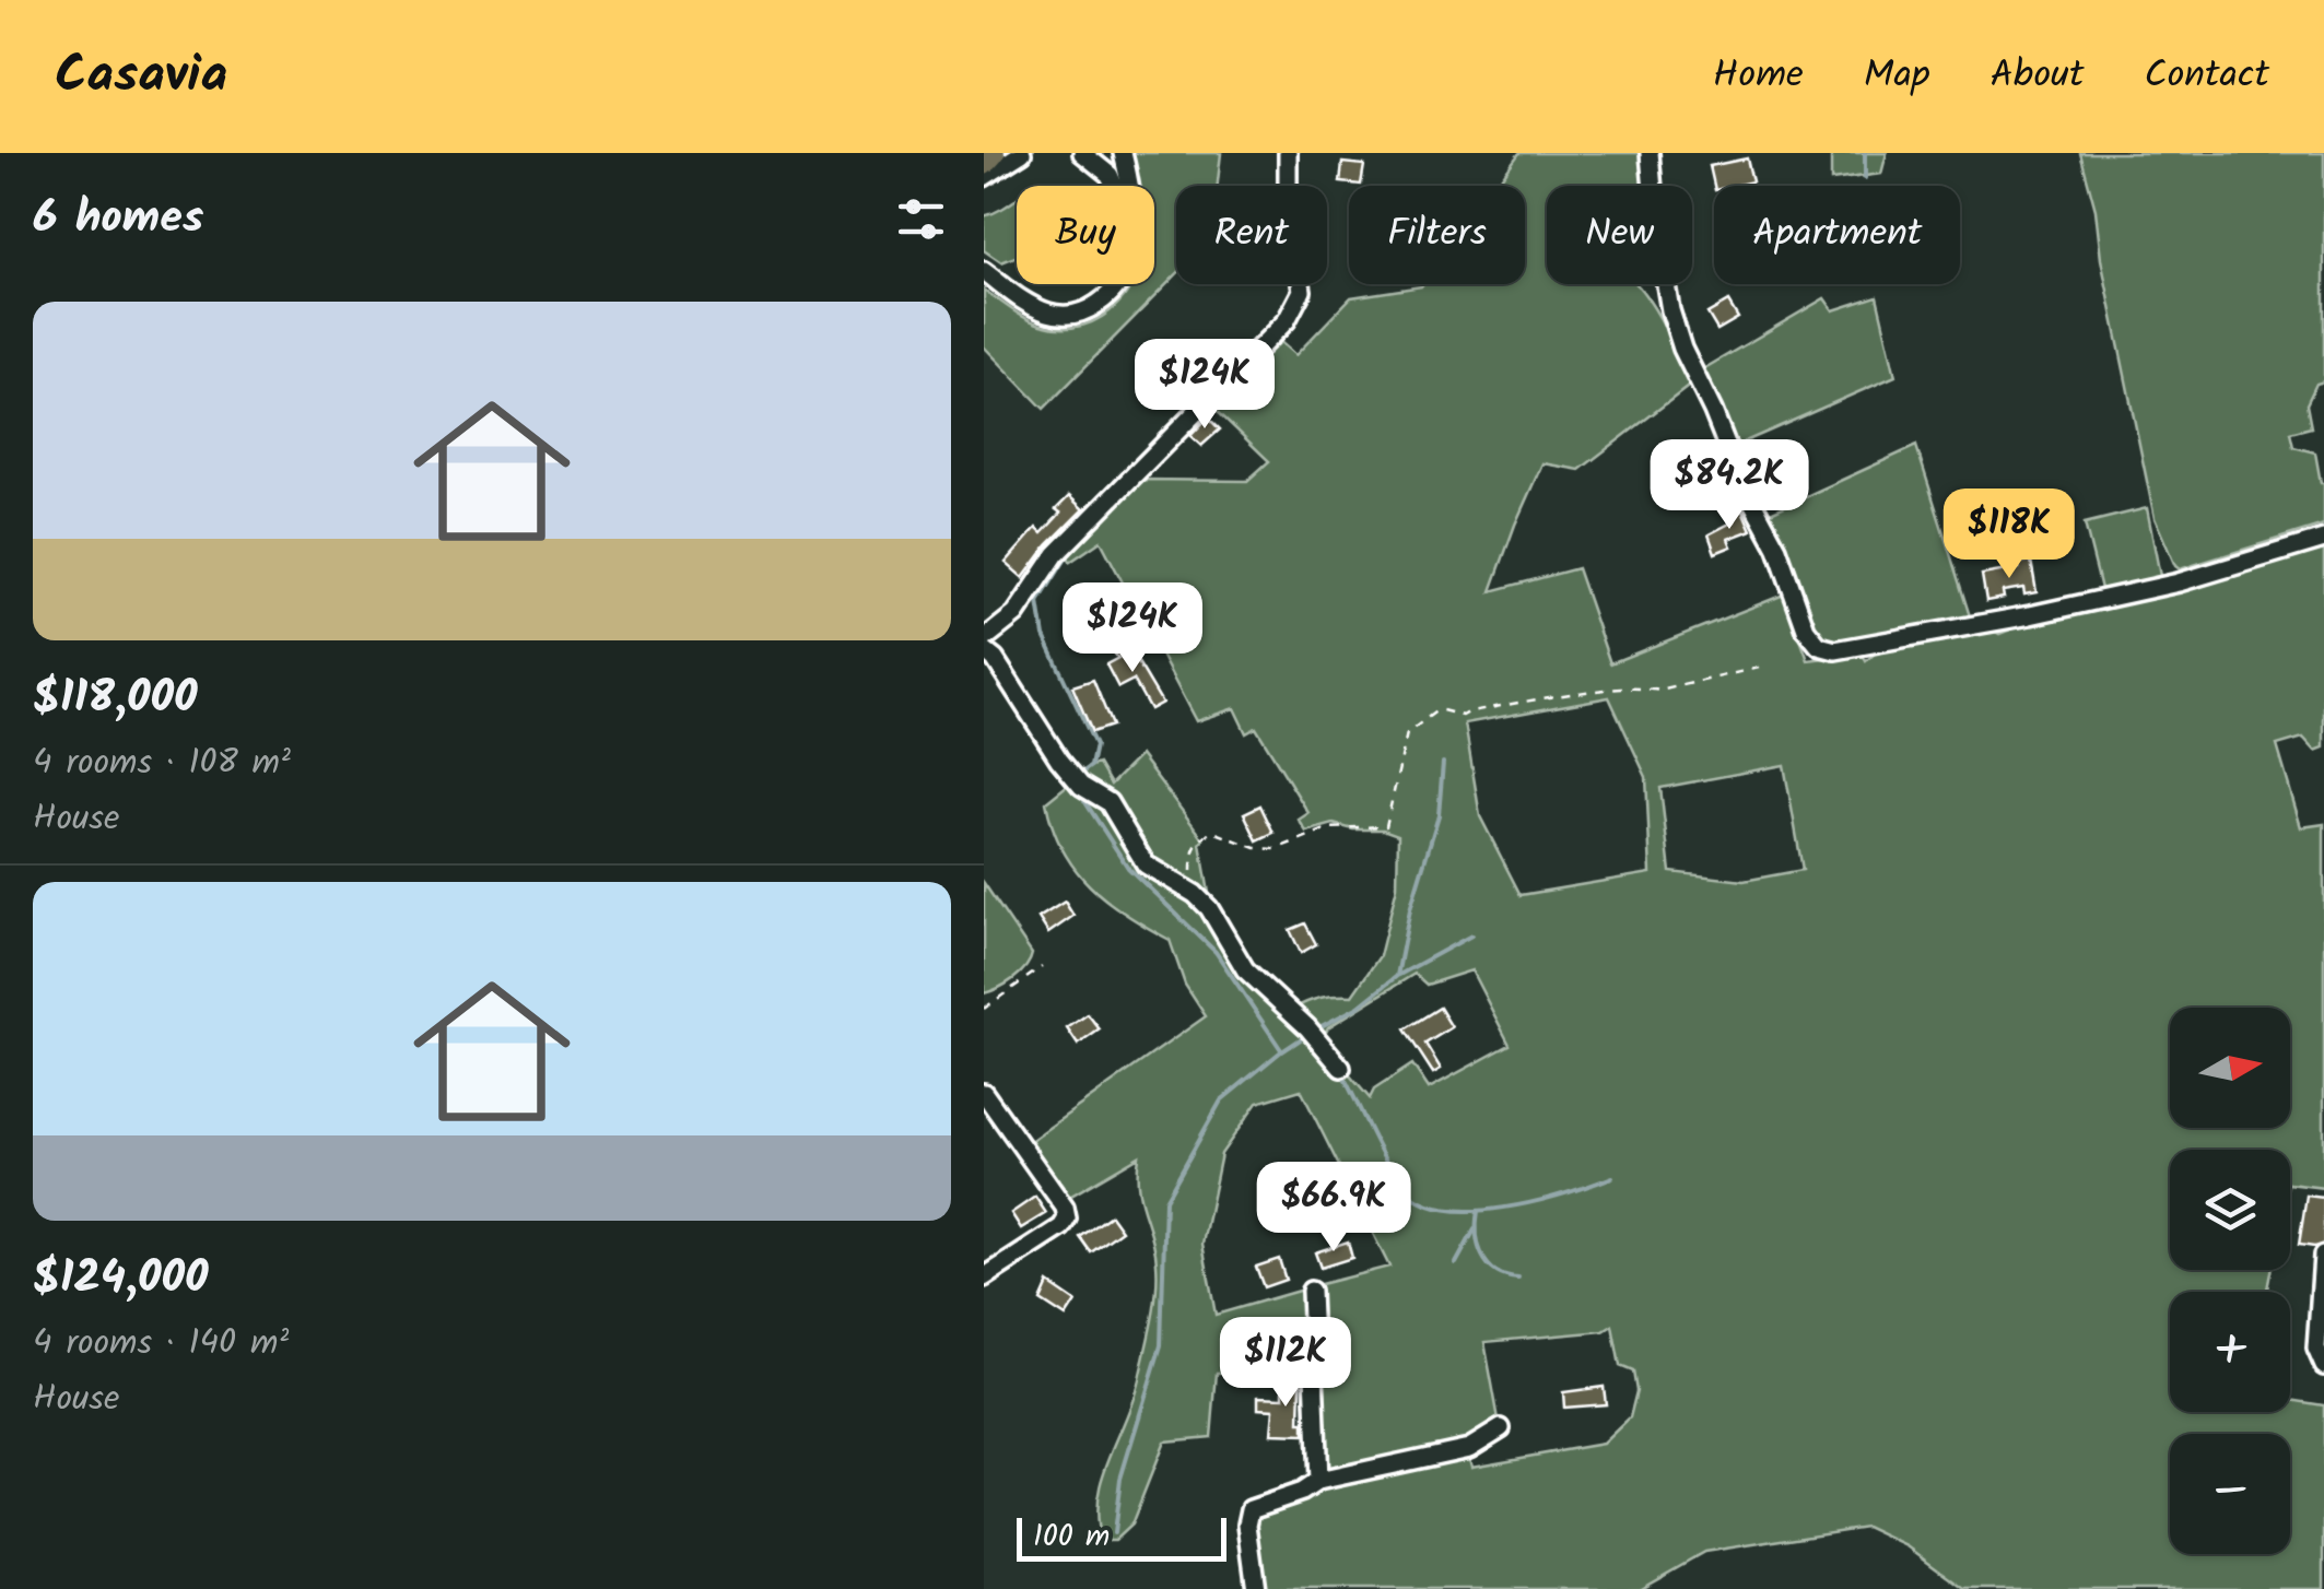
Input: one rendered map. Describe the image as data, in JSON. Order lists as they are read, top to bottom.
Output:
{
  "scale_bar": "100 m",
  "north": "right",
  "page": {
    "header": "Casavia",
    "nav": [
      "Home",
      "Map",
      "About",
      "Contact"
    ],
    "heading": "6 homes",
    "chip": [
      "Buy",
      "Rent",
      "Filters",
      "New",
      "Apartment"
    ],
    "list": [
      {
        "name": "$118,000",
        "note": "4 rooms · 108 m² · House"
      },
      {
        "name": "$124,000",
        "note": "4 rooms · 140 m² · House"
      }
    ],
    "price": [
      "$124K",
      "$84.2K",
      "$118K",
      "$124K",
      "$66.9K",
      "$112K"
    ],
    "map_buttons": ["+", "−"],
    "scale": "100 m"
  }
}
